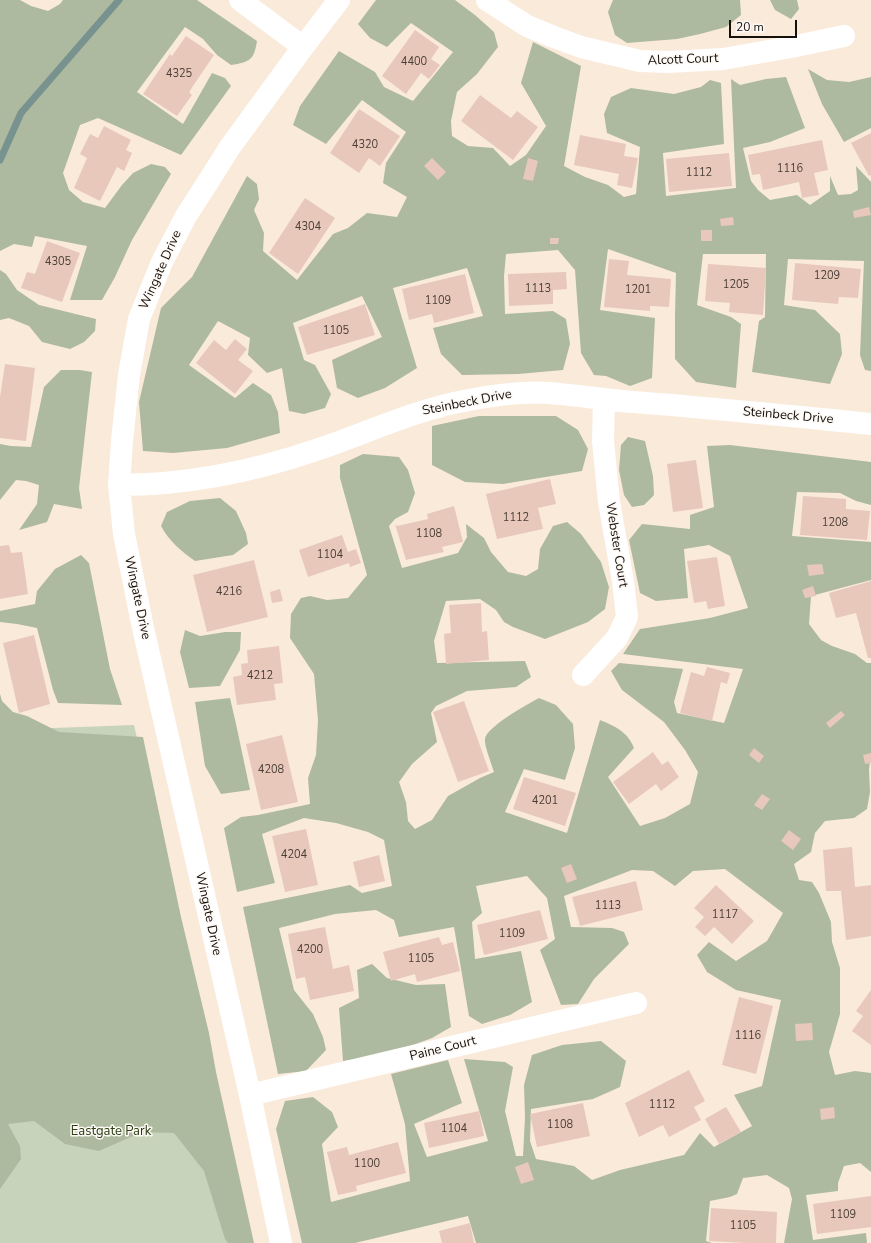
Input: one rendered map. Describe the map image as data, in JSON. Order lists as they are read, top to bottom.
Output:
{
  "streets": {
    "street": [
      "Alcott Court",
      "Wingate Drive",
      "Steinbeck Drive",
      "Webster Court",
      "Paine Court"
    ]
  },
  "crossings": [
    ["Wingate Drive", "Steinbeck Drive"],
    ["Wingate Drive", "Paine Court"],
    ["Steinbeck Drive", "Webster Court"]
  ],
  "parks": ["Eastgate Park"],
  "house_numbers": [
    "4400",
    "4325",
    "4320",
    "1116",
    "1112",
    "4304",
    "4305",
    "1209",
    "1205",
    "1113",
    "1201",
    "1109",
    "1105",
    "1112",
    "1208",
    "1108",
    "1104",
    "4216",
    "4212",
    "4208",
    "4201",
    "4204",
    "1113",
    "1117",
    "1109",
    "4200",
    "1105",
    "1116",
    "1112",
    "1108",
    "1104",
    "1100",
    "1109",
    "1105"
  ],
  "scale_bar": "20 m"
}
